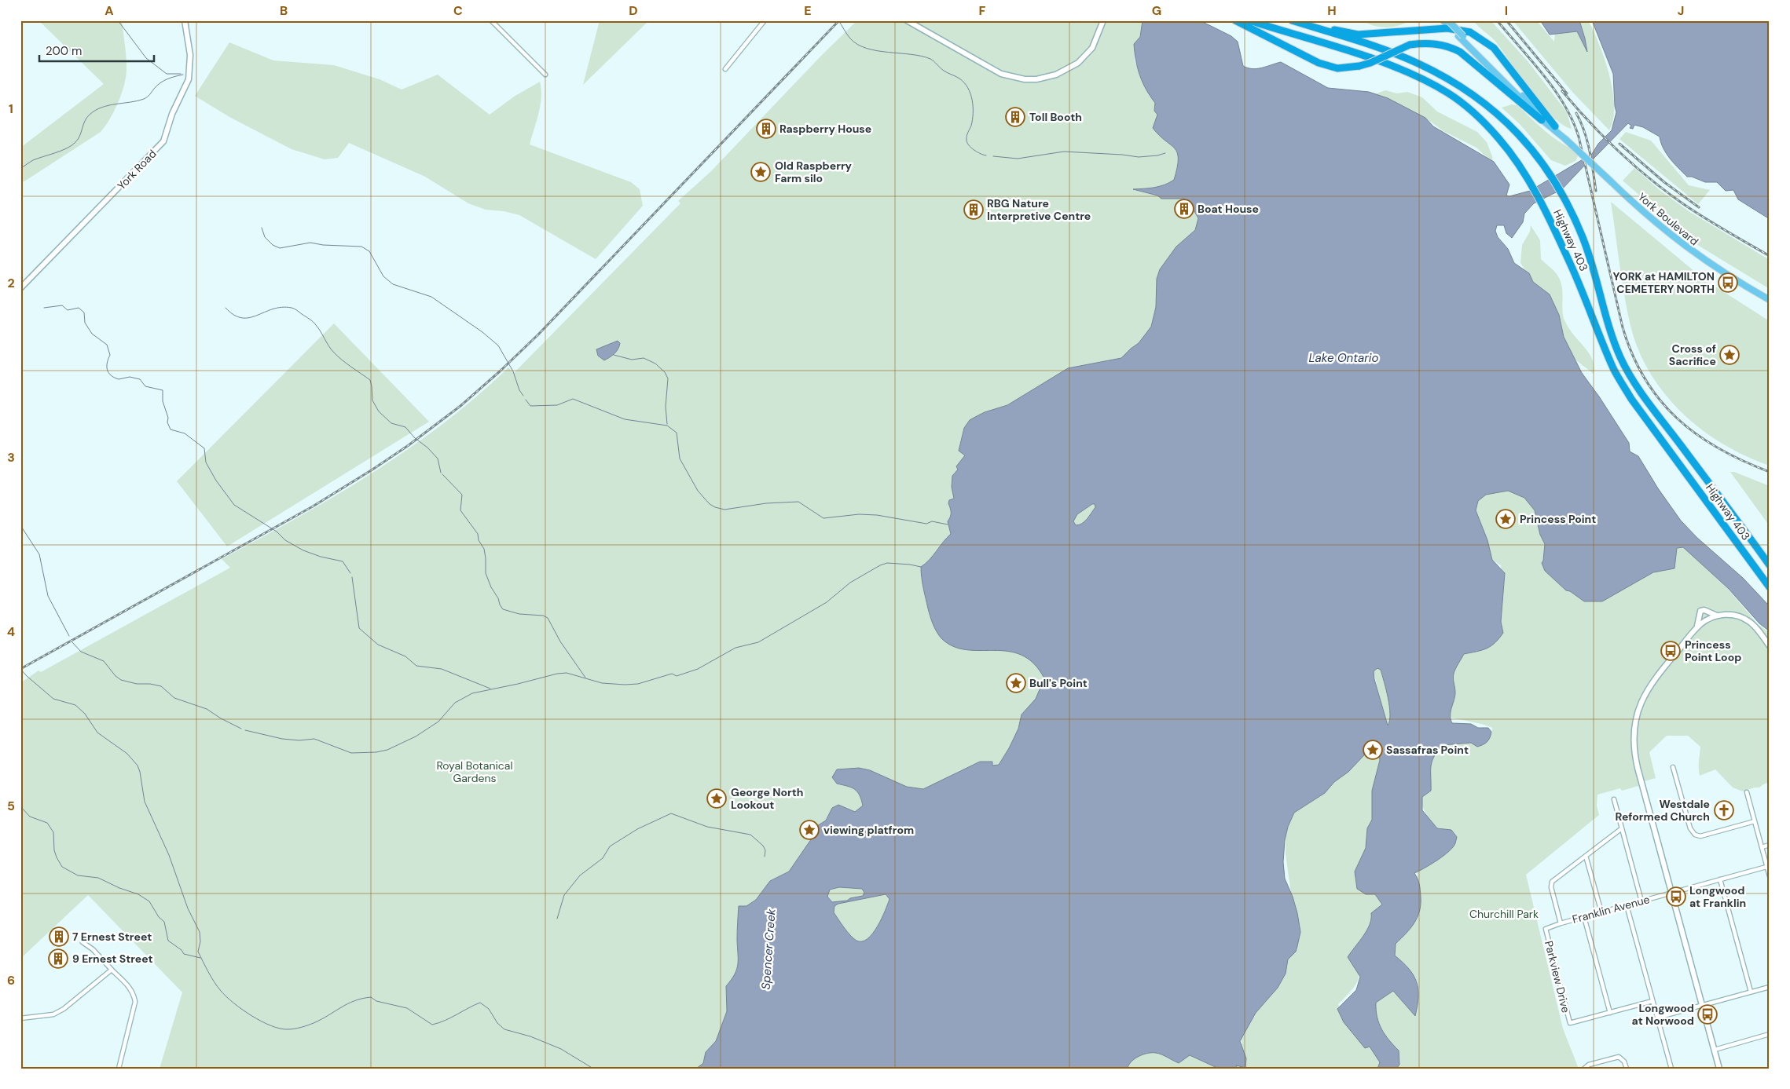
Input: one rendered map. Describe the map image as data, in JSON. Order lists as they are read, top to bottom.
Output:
{
  "streets": {
    "highway": ["Highway 403"],
    "main road": ["York Boulevard"],
    "street": ["York Road", "Franklin Avenue", "Parkview Drive"]
  },
  "crossings": [
    ["Franklin Avenue", "Parkview Drive"]
  ],
  "water": ["Lake Ontario", "Spencer Creek"],
  "parks": ["Royal Botanical Gardens", "Churchill Park"],
  "places": {
    "building": [
      "Toll Booth",
      "Raspberry House",
      "Boat House",
      "RBG Nature Interpretive Centre",
      "7 Ernest Street",
      "9 Ernest Street"
    ],
    "place": [
      "Old Raspberry Farm silo",
      "Cross of Sacrifice",
      "Princess Point",
      "Bull's Point",
      "Sassafras Point",
      "George North Lookout",
      "viewing platfrom"
    ],
    "bus stop": [
      "YORK at HAMILTON CEMETERY NORTH",
      "Princess Point Loop",
      "Longwood at Franklin",
      "Longwood at Norwood"
    ],
    "church": ["Westdale Reformed Church"]
  },
  "scale_bar": "200 m",
  "grid": {
    "columns": [
      "A",
      "B",
      "C",
      "D",
      "E",
      "F",
      "G",
      "H",
      "I",
      "J"
    ],
    "rows": [
      "1",
      "2",
      "3",
      "4",
      "5",
      "6"
    ]
  }
}
